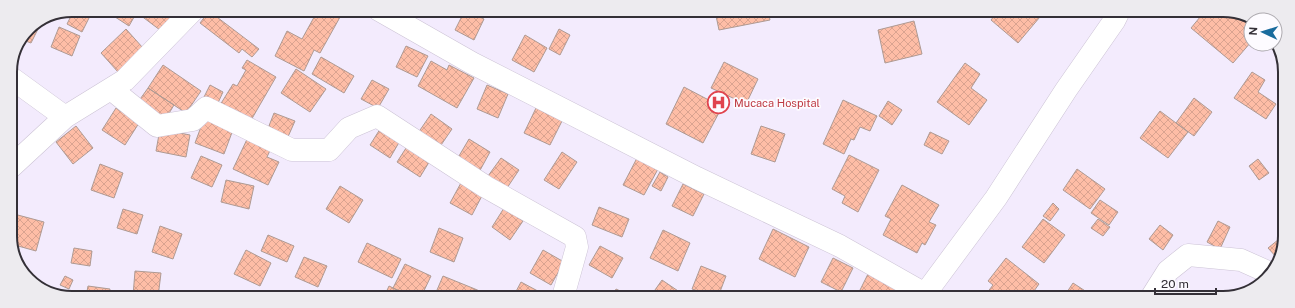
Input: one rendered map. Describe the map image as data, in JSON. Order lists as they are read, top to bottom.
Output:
{
  "places": {
    "hospital": ["Mucaca Hospital"]
  },
  "scale_bar": "20 m",
  "north": "left"
}
